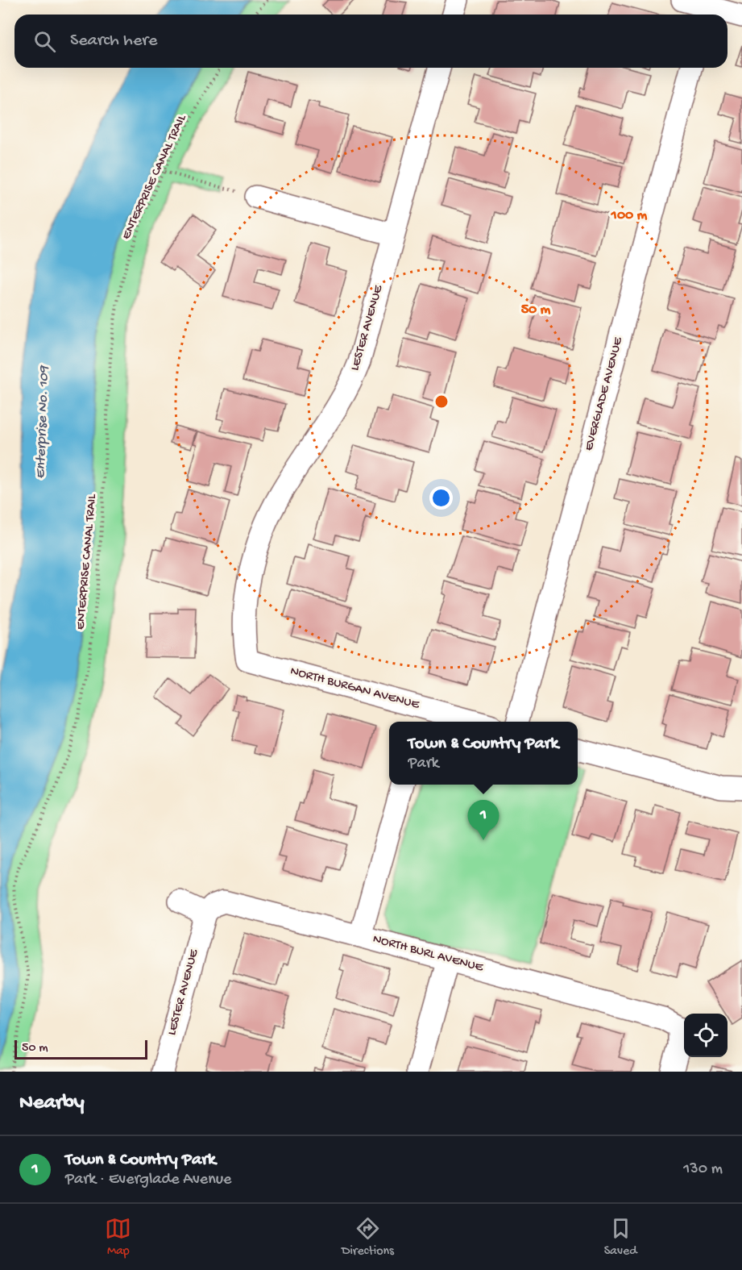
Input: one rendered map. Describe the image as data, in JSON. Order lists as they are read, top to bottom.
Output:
{
  "streets": {
    "street": [
      "LESTER AVENUE",
      "EVERGLADE AVENUE",
      "NORTH BURGAN AVENUE",
      "NORTH BURL AVENUE"
    ],
    "path": ["ENTERPRISE CANAL TRAIL"]
  },
  "crossings": [
    ["LESTER AVENUE", "NORTH BURGAN AVENUE"],
    ["LESTER AVENUE", "NORTH BURL AVENUE"]
  ],
  "water": ["Enterprise No. 109"],
  "scale_bar": "50 m",
  "page": {
    "search": "Search here",
    "popup": ["Town & Country Park", "Park"],
    "pins": "1",
    "scale": "50 m",
    "heading": "Nearby",
    "list": [
      {
        "mark": "1",
        "name": "Town & Country Park",
        "note": "Park · Everglade Avenue",
        "value": "130 m"
      }
    ],
    "nav": ["Map", "Directions", "Saved"]
  },
  "rings": ["100 m", "50 m"]
}
